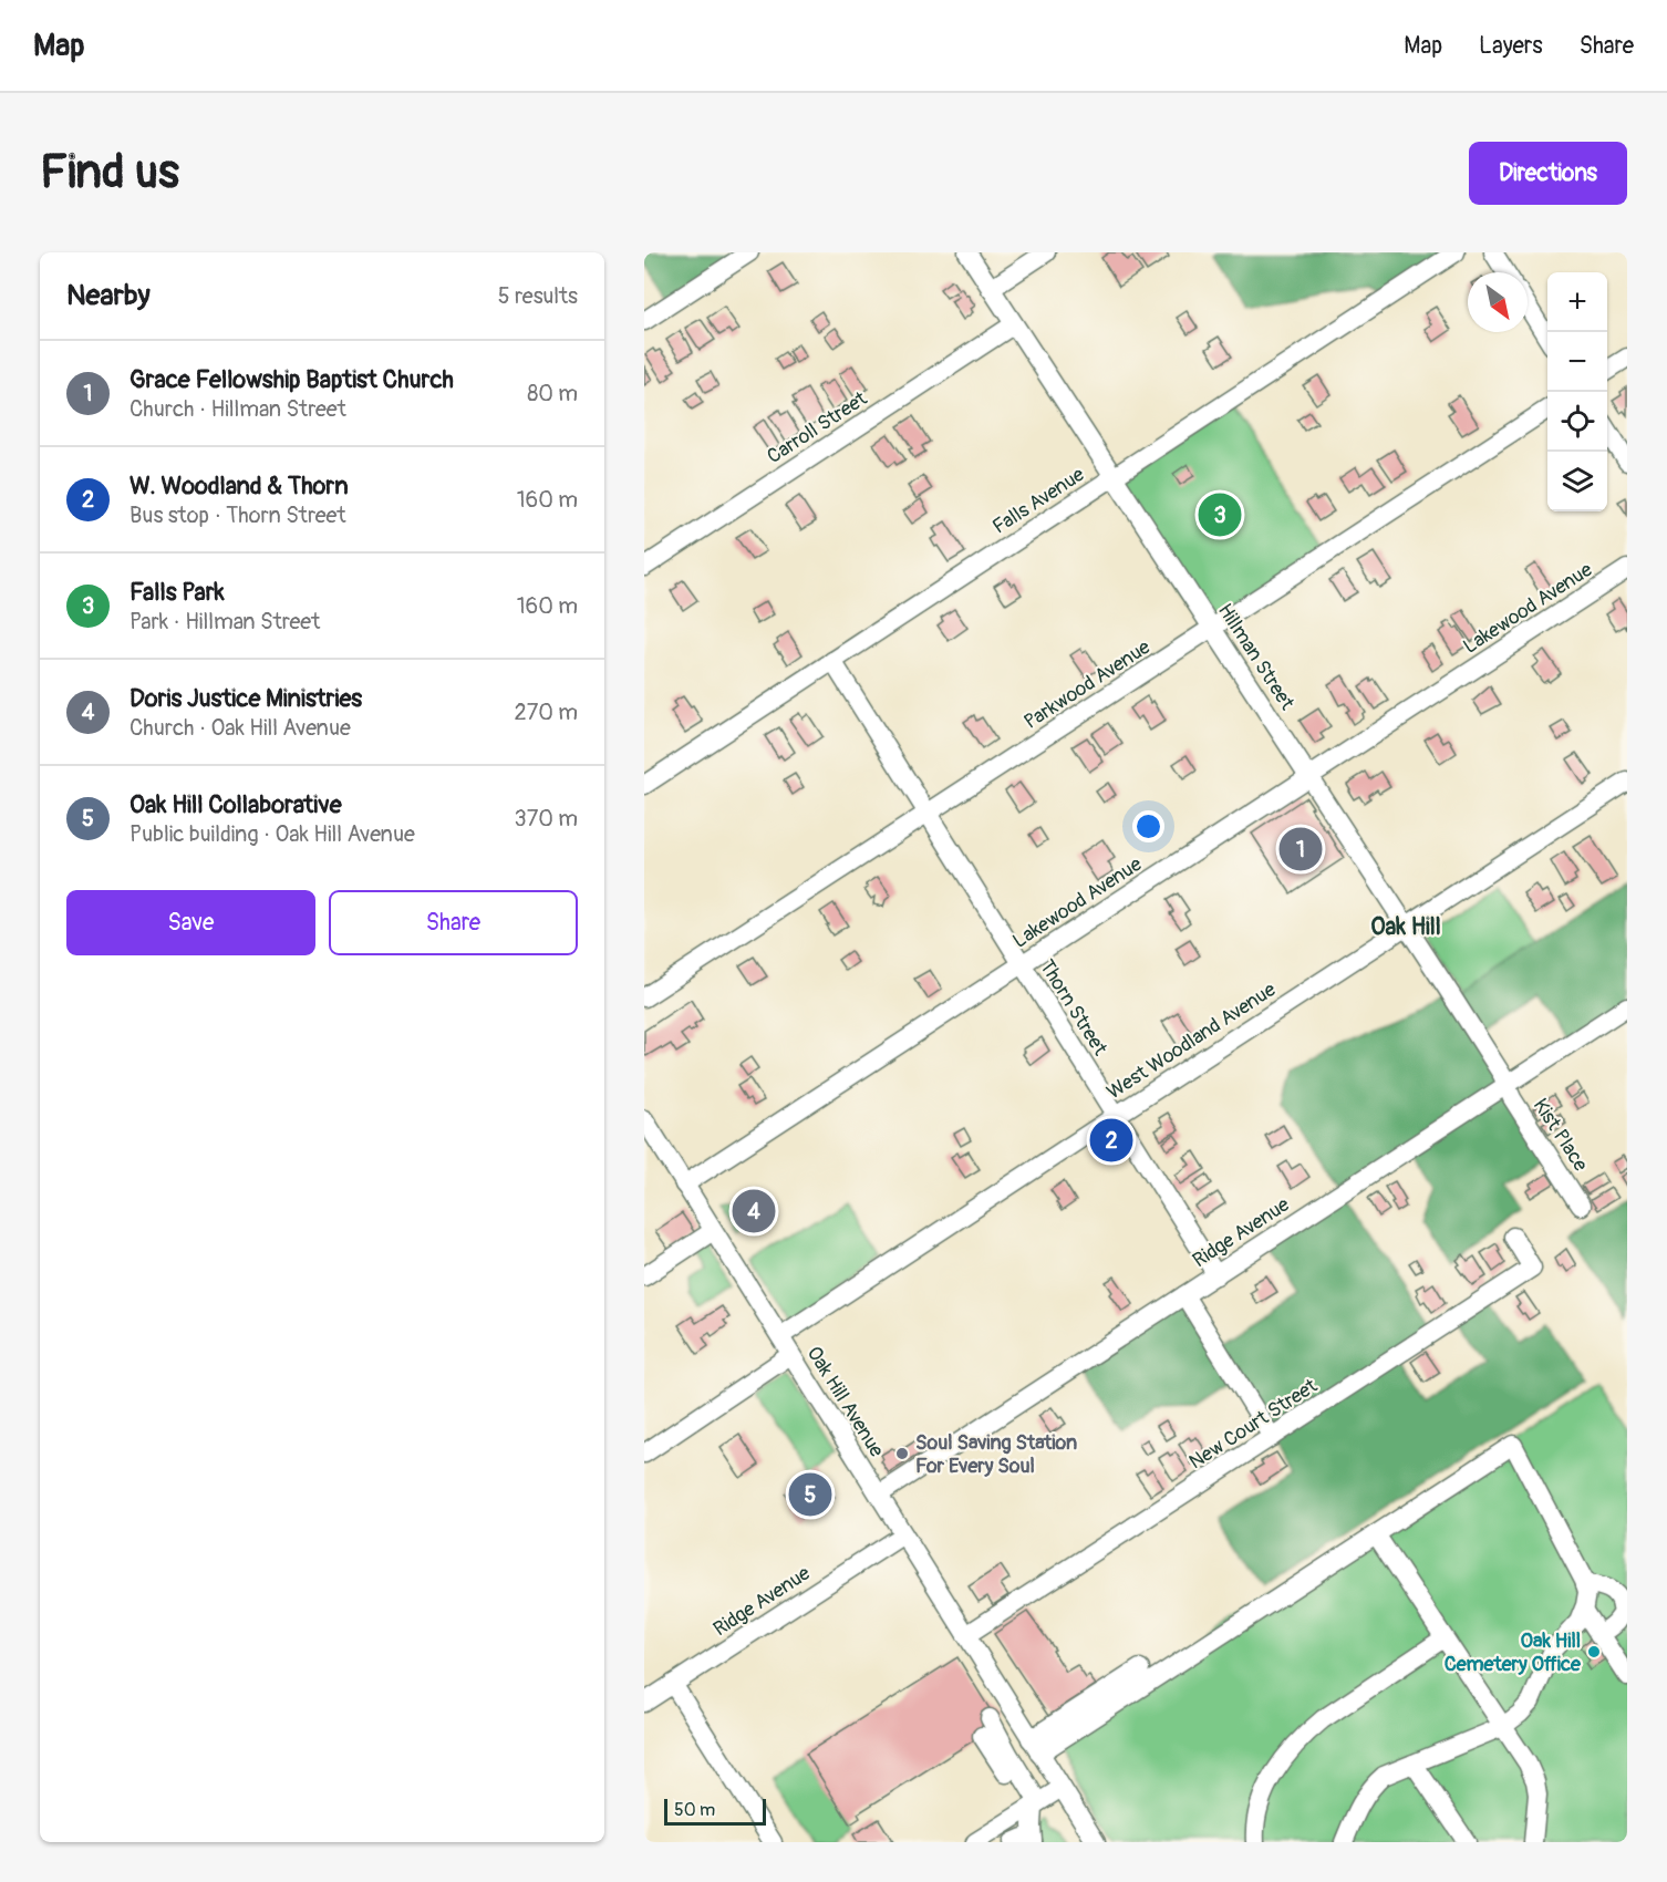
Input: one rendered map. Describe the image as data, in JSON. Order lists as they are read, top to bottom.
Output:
{
  "streets": {
    "street": [
      "Carroll Street",
      "Falls Avenue",
      "Lakewood Avenue",
      "Hillman Street",
      "Parkwood Avenue",
      "Thorn Street",
      "West Woodland Avenue",
      "Kist Place",
      "Ridge Avenue",
      "Oak Hill Avenue",
      "New Court Street"
    ]
  },
  "crossings": [
    ["Carroll Street", "Hillman Street"],
    ["Falls Avenue", "Hillman Street"],
    ["Falls Avenue", "Thorn Street"],
    ["Lakewood Avenue", "Hillman Street"],
    ["Lakewood Avenue", "Thorn Street"],
    ["Lakewood Avenue", "Oak Hill Avenue"],
    ["Hillman Street", "Parkwood Avenue"],
    ["Hillman Street", "West Woodland Avenue"],
    ["Hillman Street", "Kist Place"],
    ["Hillman Street", "Ridge Avenue"],
    ["Parkwood Avenue", "Thorn Street"],
    ["Thorn Street", "West Woodland Avenue"],
    ["Thorn Street", "Ridge Avenue"],
    ["West Woodland Avenue", "Oak Hill Avenue"],
    ["Kist Place", "Ridge Avenue"],
    ["Ridge Avenue", "Oak Hill Avenue"],
    ["Oak Hill Avenue", "New Court Street"]
  ],
  "districts": ["Oak Hill"],
  "places": ["Soul Saving Station For Every Soul", "Oak Hill Cemetery Office"],
  "scale_bar": "50 m",
  "north": "bottom right",
  "page": {
    "header": "Map",
    "nav": ["Map", "Layers", "Share"],
    "buttons": [
      "Directions",
      ["Save", "Share"]
    ],
    "title": "Find us",
    "heading": ["Nearby", "5 results"],
    "map_buttons": ["+", "−"],
    "list": [
      {
        "mark": "1",
        "name": "Grace Fellowship Baptist Church",
        "note": "Church · Hillman Street",
        "value": "80 m"
      },
      {
        "mark": "2",
        "name": "W. Woodland & Thorn",
        "note": "Bus stop · Thorn Street",
        "value": "160 m"
      },
      {
        "mark": "3",
        "name": "Falls Park",
        "note": "Park · Hillman Street",
        "value": "160 m"
      },
      {
        "mark": "4",
        "name": "Doris Justice Ministries",
        "note": "Church · Oak Hill Avenue",
        "value": "270 m"
      },
      {
        "mark": "5",
        "name": "Oak Hill Collaborative",
        "note": "Public building · Oak Hill Avenue",
        "value": "370 m"
      }
    ],
    "pins": [
      "3",
      "1",
      "2",
      "4",
      "5"
    ],
    "scale": "50 m"
  }
}
